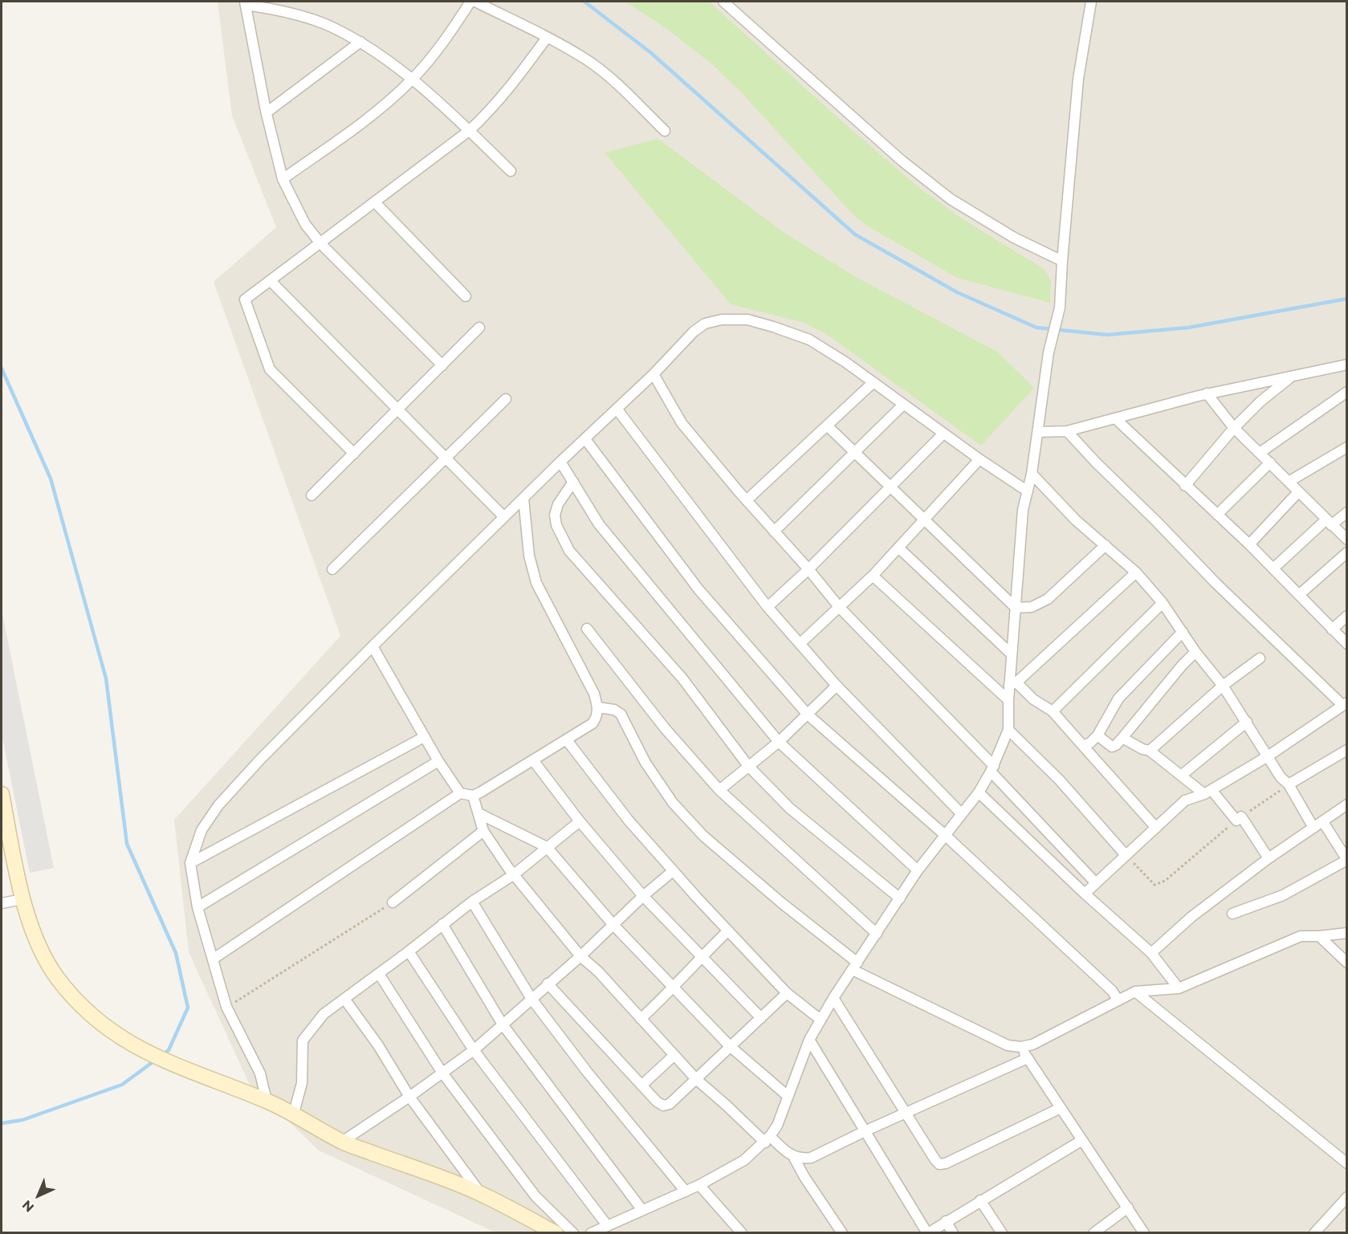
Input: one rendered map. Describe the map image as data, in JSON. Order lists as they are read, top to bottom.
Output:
{
  "north": "bottom left"
}
